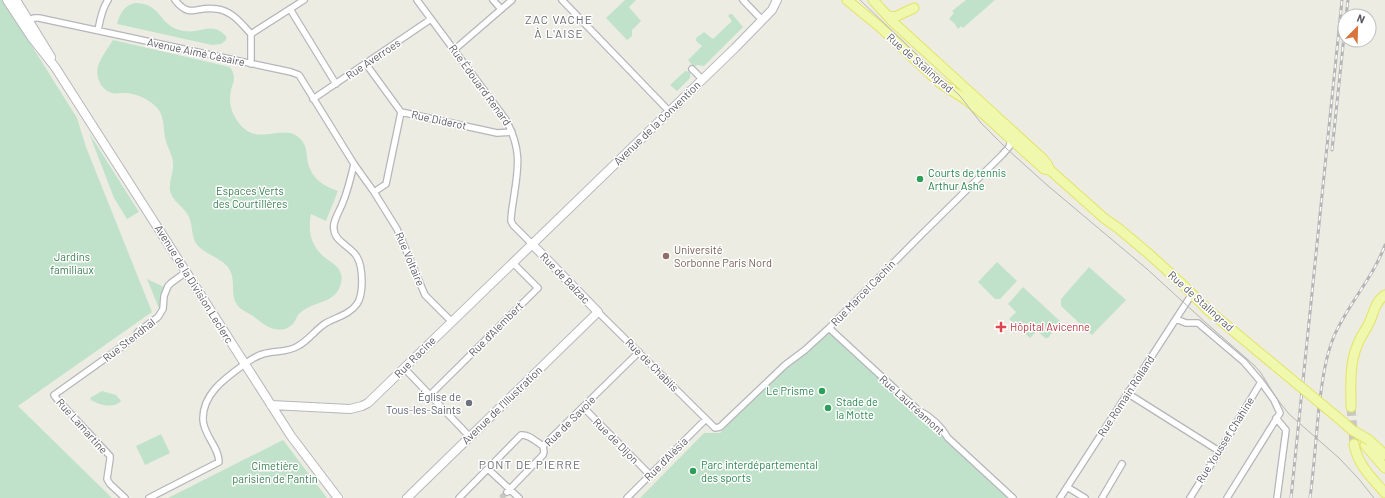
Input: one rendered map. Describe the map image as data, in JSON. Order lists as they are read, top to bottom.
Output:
{
  "streets": {
    "main road": ["Rue de Stalingrad"],
    "street": [
      "Avenue Aimé Césaire",
      "Rue Averroes",
      "Rue Édouard Renard",
      "Rue Diderot",
      "Avenue de la Convention",
      "Rue Voltaire",
      "Rue de Balzac",
      "Avenue de la Division Leclerc",
      "Rue Marcel Cachin",
      "Rue d'Alembert",
      "Rue Stendhal",
      "Rue Racine",
      "Rue de Chablis",
      "Rue Romain Rolland",
      "Avenue de l'Illustration",
      "Rue Lautréamont",
      "Rue de Savoie",
      "Rue Lamartine",
      "Rue Youssef Chahine",
      "Rue de Dijon",
      "Rue d'Alésia"
    ]
  },
  "crossings": [
    ["Avenue Aimé Césaire", "Rue Averroes"],
    ["Avenue Aimé Césaire", "Rue Voltaire"],
    ["Avenue Aimé Césaire", "Avenue de la Division Leclerc"],
    ["Rue Averroes", "Rue Édouard Renard"],
    ["Rue Averroes", "Rue Diderot"],
    ["Rue Averroes", "Rue Voltaire"],
    ["Rue de Stalingrad", "Rue Marcel Cachin"],
    ["Rue de Stalingrad", "Rue Romain Rolland"],
    ["Rue Édouard Renard", "Rue Diderot"],
    ["Rue Édouard Renard", "Avenue de la Convention"],
    ["Rue Édouard Renard", "Rue de Balzac"],
    ["Rue Édouard Renard", "Rue Racine"],
    ["Avenue de la Convention", "Rue de Balzac"],
    ["Avenue de la Convention", "Rue Racine"],
    ["Rue Voltaire", "Rue Racine"],
    ["Rue de Balzac", "Rue Racine"],
    ["Rue de Balzac", "Rue de Chablis"],
    ["Rue de Balzac", "Avenue de l'Illustration"],
    ["Avenue de la Division Leclerc", "Rue Stendhal"],
    ["Avenue de la Division Leclerc", "Rue Racine"],
    ["Rue Marcel Cachin", "Rue de Chablis"],
    ["Rue Marcel Cachin", "Rue Lautréamont"],
    ["Rue Marcel Cachin", "Rue d'Alésia"],
    ["Rue d'Alembert", "Rue Racine"],
    ["Rue Stendhal", "Rue Lamartine"],
    ["Rue de Chablis", "Avenue de l'Illustration"],
    ["Rue de Chablis", "Rue de Savoie"],
    ["Rue de Chablis", "Rue d'Alésia"],
    ["Rue de Savoie", "Rue de Dijon"],
    ["Rue de Dijon", "Rue d'Alésia"]
  ],
  "districts": ["ZAC VACHE À L'AISE", "PONT DE PIERRE"],
  "parks": ["Espaces Verts des Courtillères", "Jardins familiaux", "Cimetière parisien de Pantin"],
  "places": {
    "other": [
      "Courts de tennis Arthur Ashe",
      "Université Sorbonne Paris Nord",
      "Le Prisme",
      "Église de Tous-les-Saints",
      "Stade de la Motte",
      "Parc interdépartemental des sports"
    ],
    "health": ["Hôpital Avicenne"]
  },
  "north": "top right"
}
